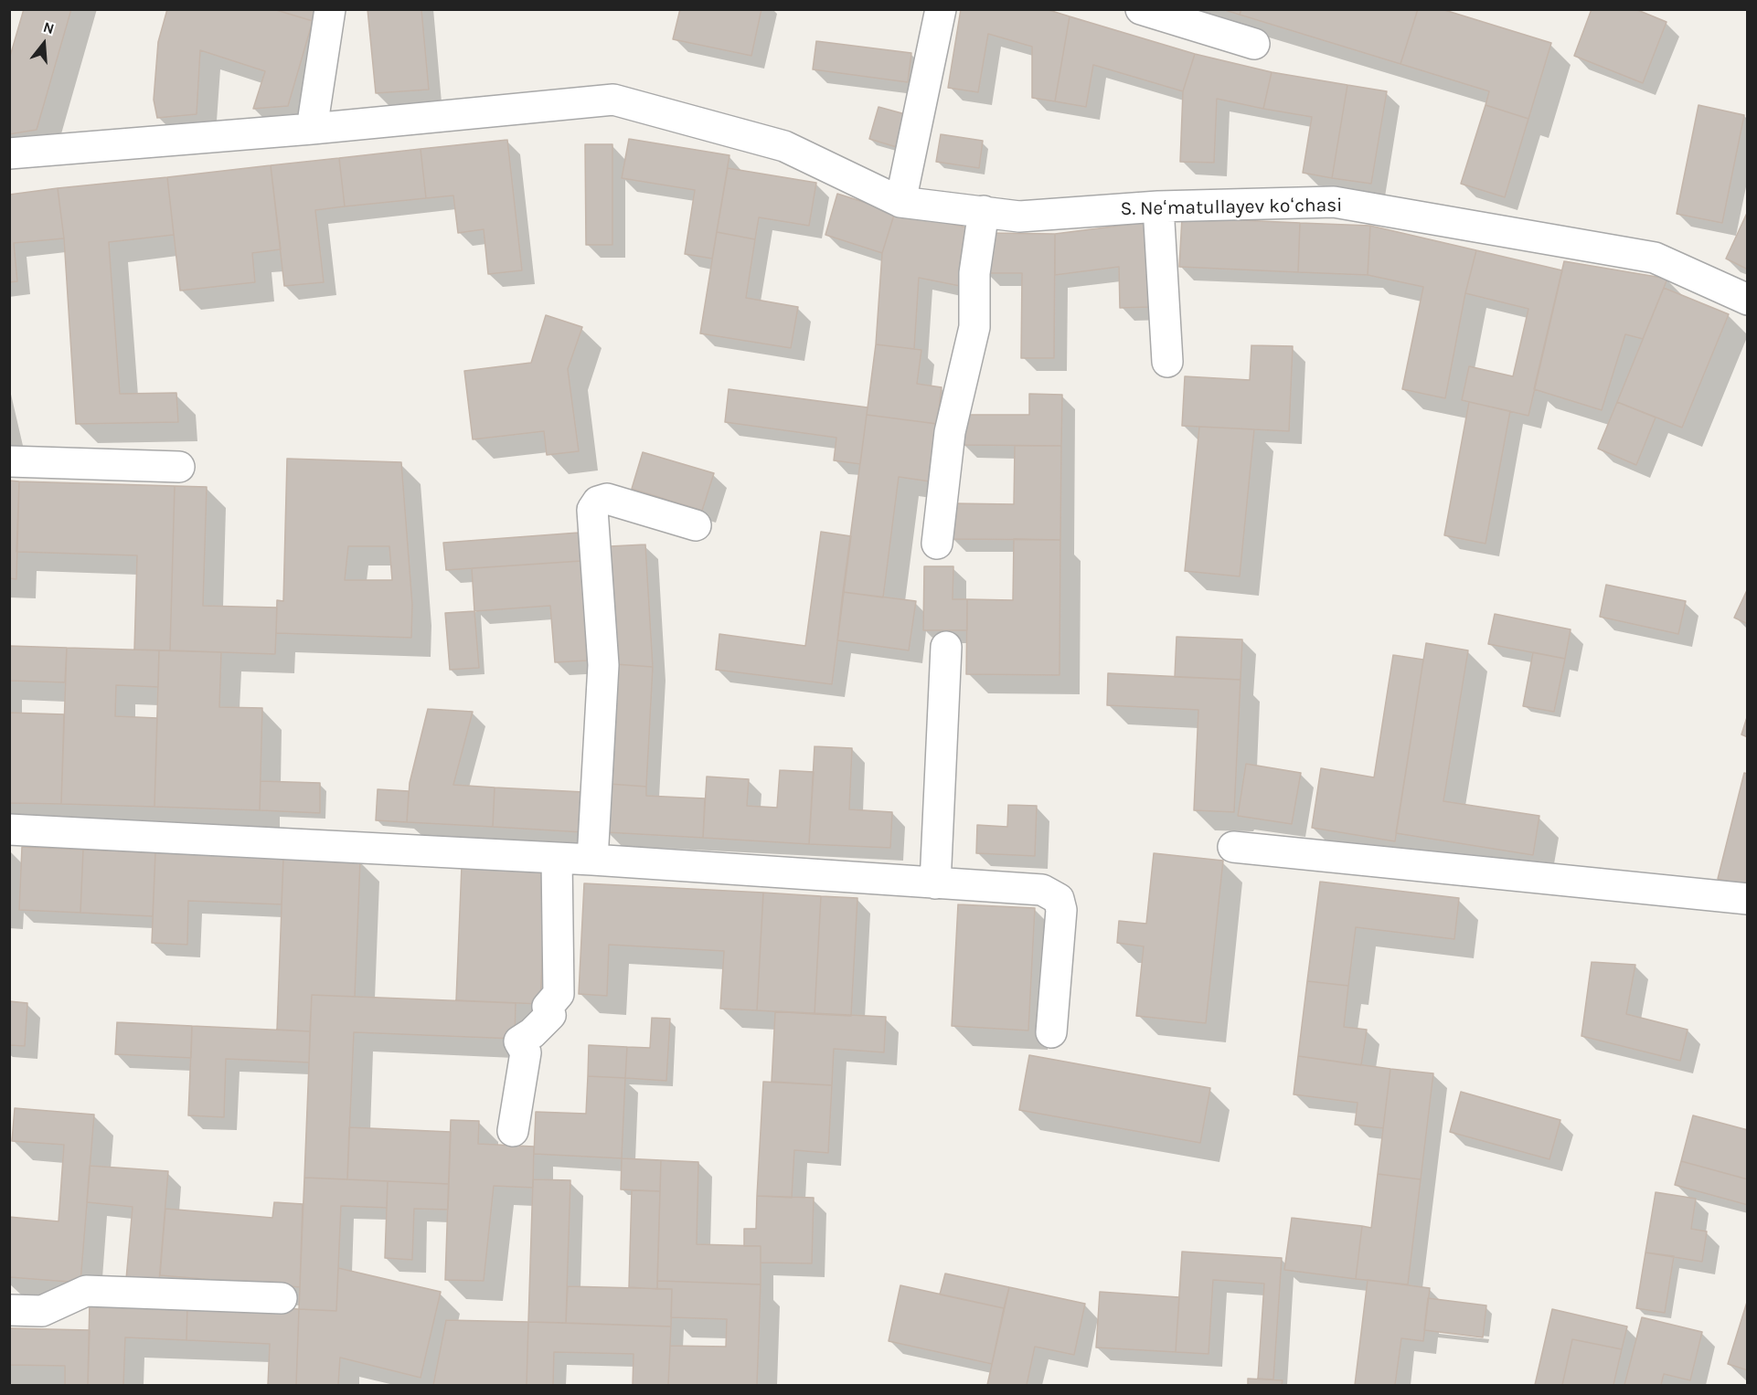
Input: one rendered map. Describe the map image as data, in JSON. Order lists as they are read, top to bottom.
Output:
{
  "streets": {
    "street": ["S. Neʻmatullayev koʻchasi"]
  },
  "north": "top"
}
